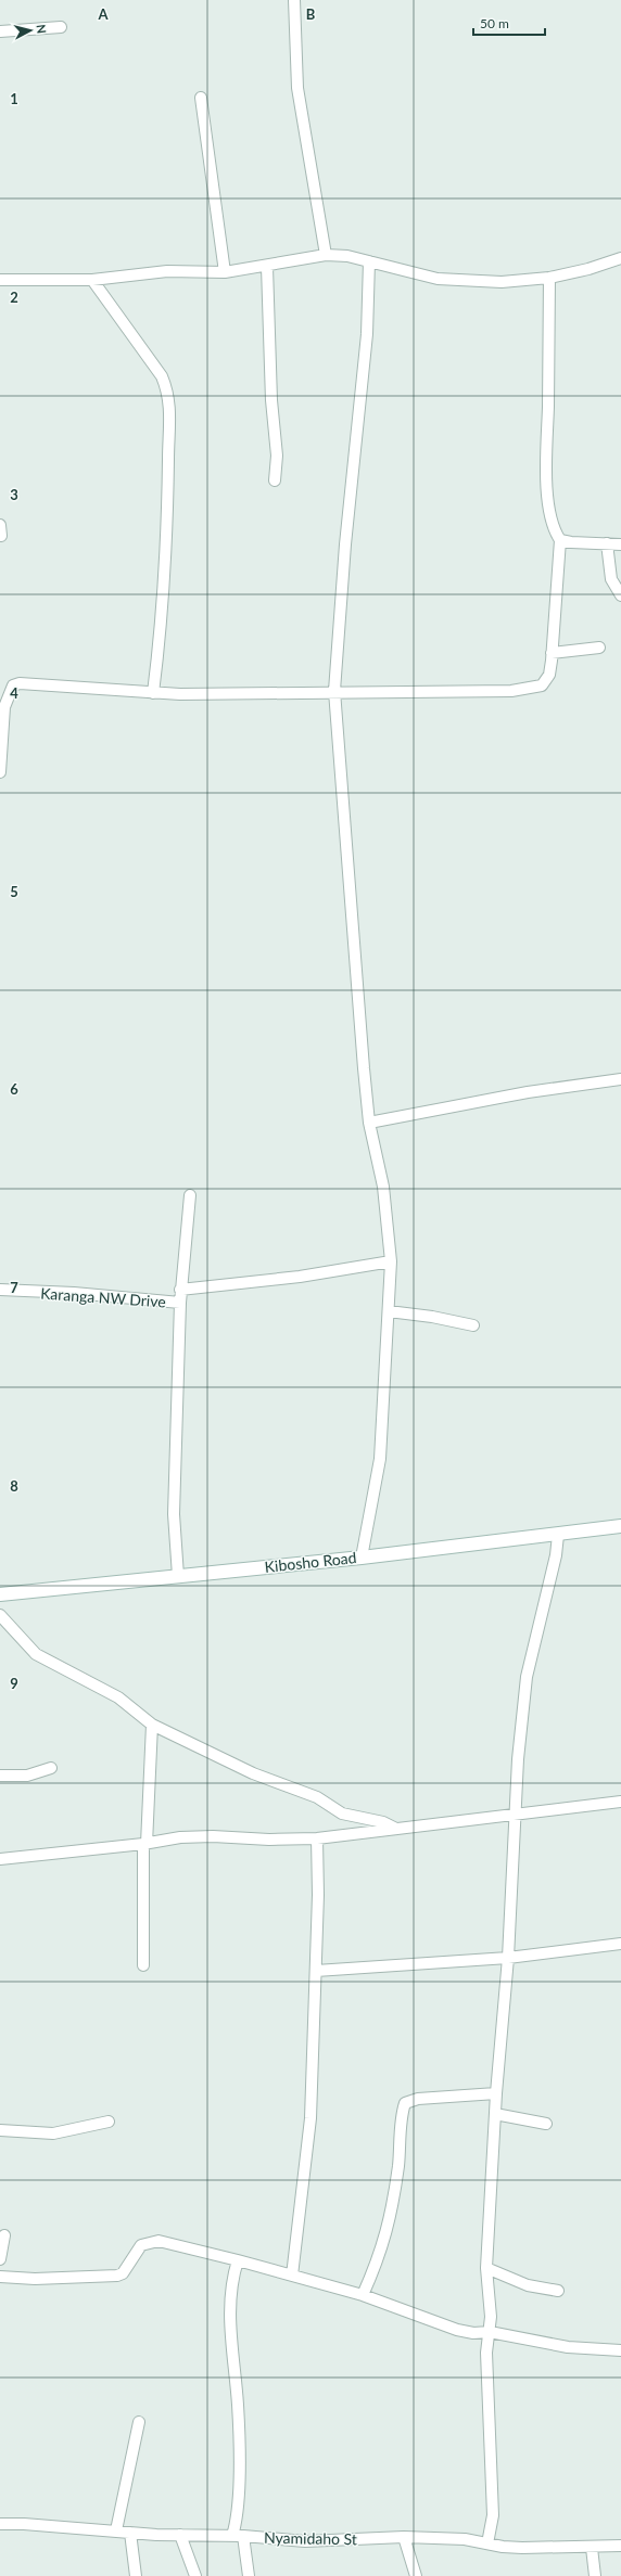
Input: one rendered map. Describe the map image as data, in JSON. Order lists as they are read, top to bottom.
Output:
{
  "streets": {
    "street": ["Karanga NW Drive", "Kibosho Road", "Nyamidaho St"]
  },
  "scale_bar": "50 m",
  "north": "right",
  "grid": {
    "columns": ["A", "B"],
    "rows": [
      "1",
      "2",
      "3",
      "4",
      "5",
      "6",
      "7",
      "8",
      "9"
    ]
  }
}
